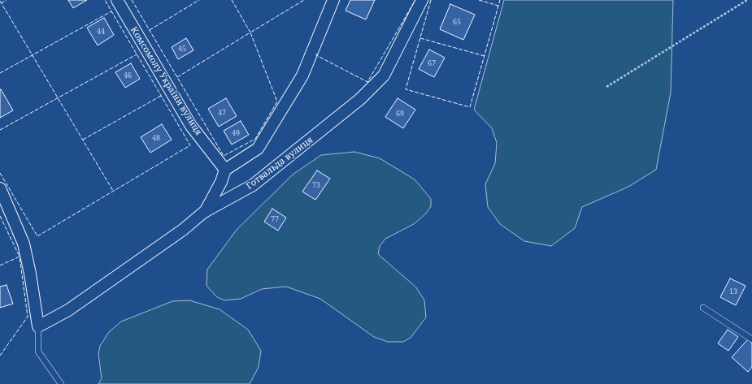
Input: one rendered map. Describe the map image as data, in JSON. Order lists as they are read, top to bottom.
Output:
{
  "streets": {
    "street": ["Комсомолу України вулиця", "Готвальда вулиця"]
  },
  "house_numbers": [
    "65",
    "44",
    "45",
    "67",
    "46",
    "47",
    "69",
    "49",
    "48",
    "73",
    "77",
    "13"
  ]
}
